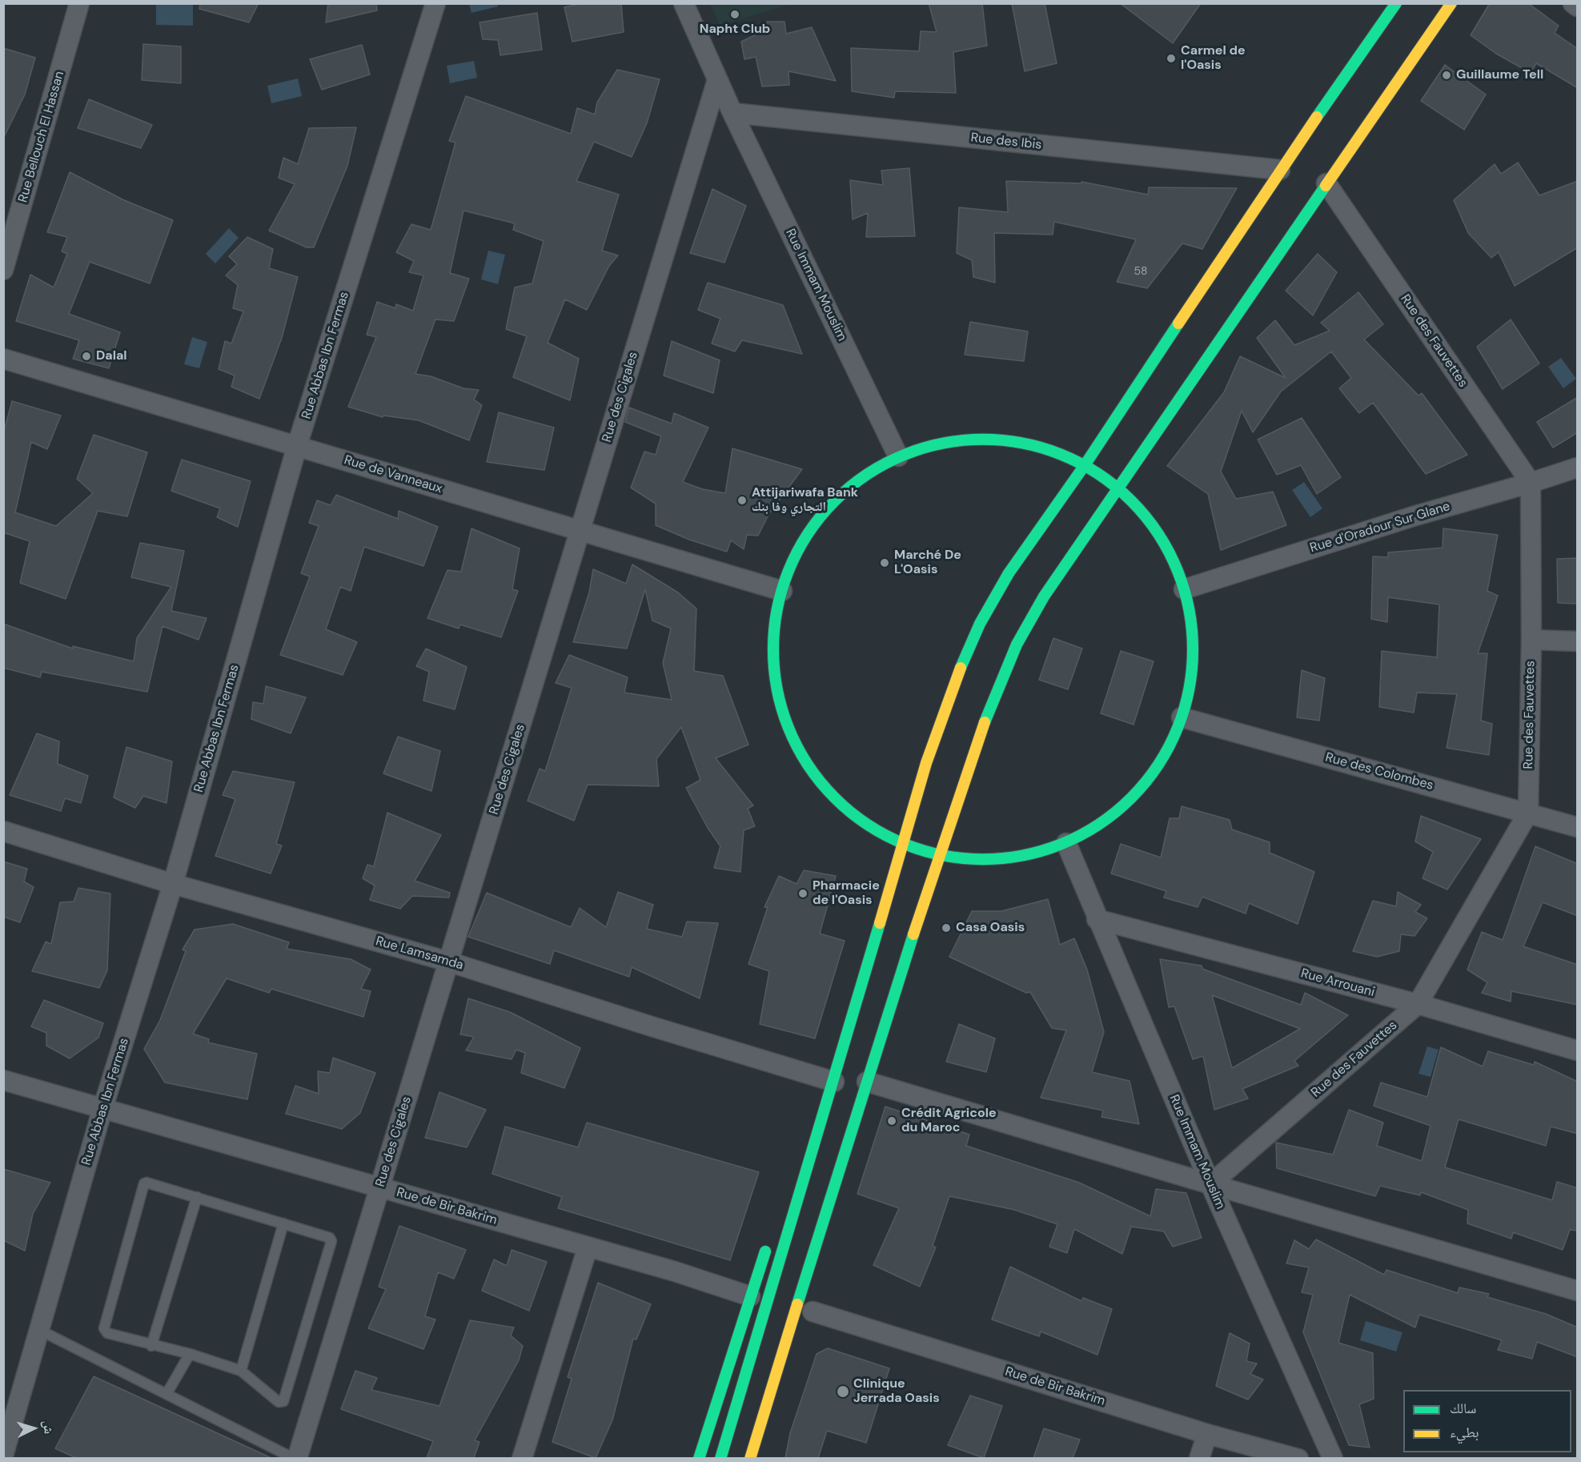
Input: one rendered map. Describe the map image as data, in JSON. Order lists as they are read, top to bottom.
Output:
{
  "streets": {
    "street": [
      "Rue Bellouch El Hassan",
      "Rue des Ibis",
      "Rue Immam Mouslim",
      "Rue des Fauvettes",
      "Rue Abbas Ibn Fermas",
      "Rue des Cigales",
      "Rue de Vanneaux",
      "Rue d'Oradour Sur Glane",
      "Rue des Colombes",
      "Rue Lamsamda",
      "Rue Arrouani",
      "Rue de Bir Bakrim"
    ]
  },
  "crossings": [
    ["Rue des Ibis", "Rue Immam Mouslim"],
    ["Rue Immam Mouslim", "Rue des Fauvettes"],
    ["Rue Immam Mouslim", "Rue des Cigales"],
    ["Rue Immam Mouslim", "Rue Arrouani"],
    ["Rue des Fauvettes", "Rue d'Oradour Sur Glane"],
    ["Rue des Fauvettes", "Rue des Colombes"],
    ["Rue des Fauvettes", "Rue Arrouani"],
    ["Rue Abbas Ibn Fermas", "Rue de Vanneaux"],
    ["Rue Abbas Ibn Fermas", "Rue Lamsamda"],
    ["Rue Abbas Ibn Fermas", "Rue de Bir Bakrim"],
    ["Rue des Cigales", "Rue de Vanneaux"],
    ["Rue des Cigales", "Rue Lamsamda"],
    ["Rue des Cigales", "Rue de Bir Bakrim"]
  ],
  "places": [
    "Napht Club",
    "Carmel de l'Oasis",
    "Guillaume Tell",
    "Dalal",
    "Attijariwafa Bank التجاري وفا بنك",
    "Marché De L'Oasis",
    "Pharmacie de l'Oasis",
    "Casa Oasis",
    "Crédit Agricole du Maroc",
    "Clinique Jerrada Oasis"
  ],
  "house_numbers": ["58"],
  "legend": ["سالك", "بطيء"],
  "north": "right"
}
